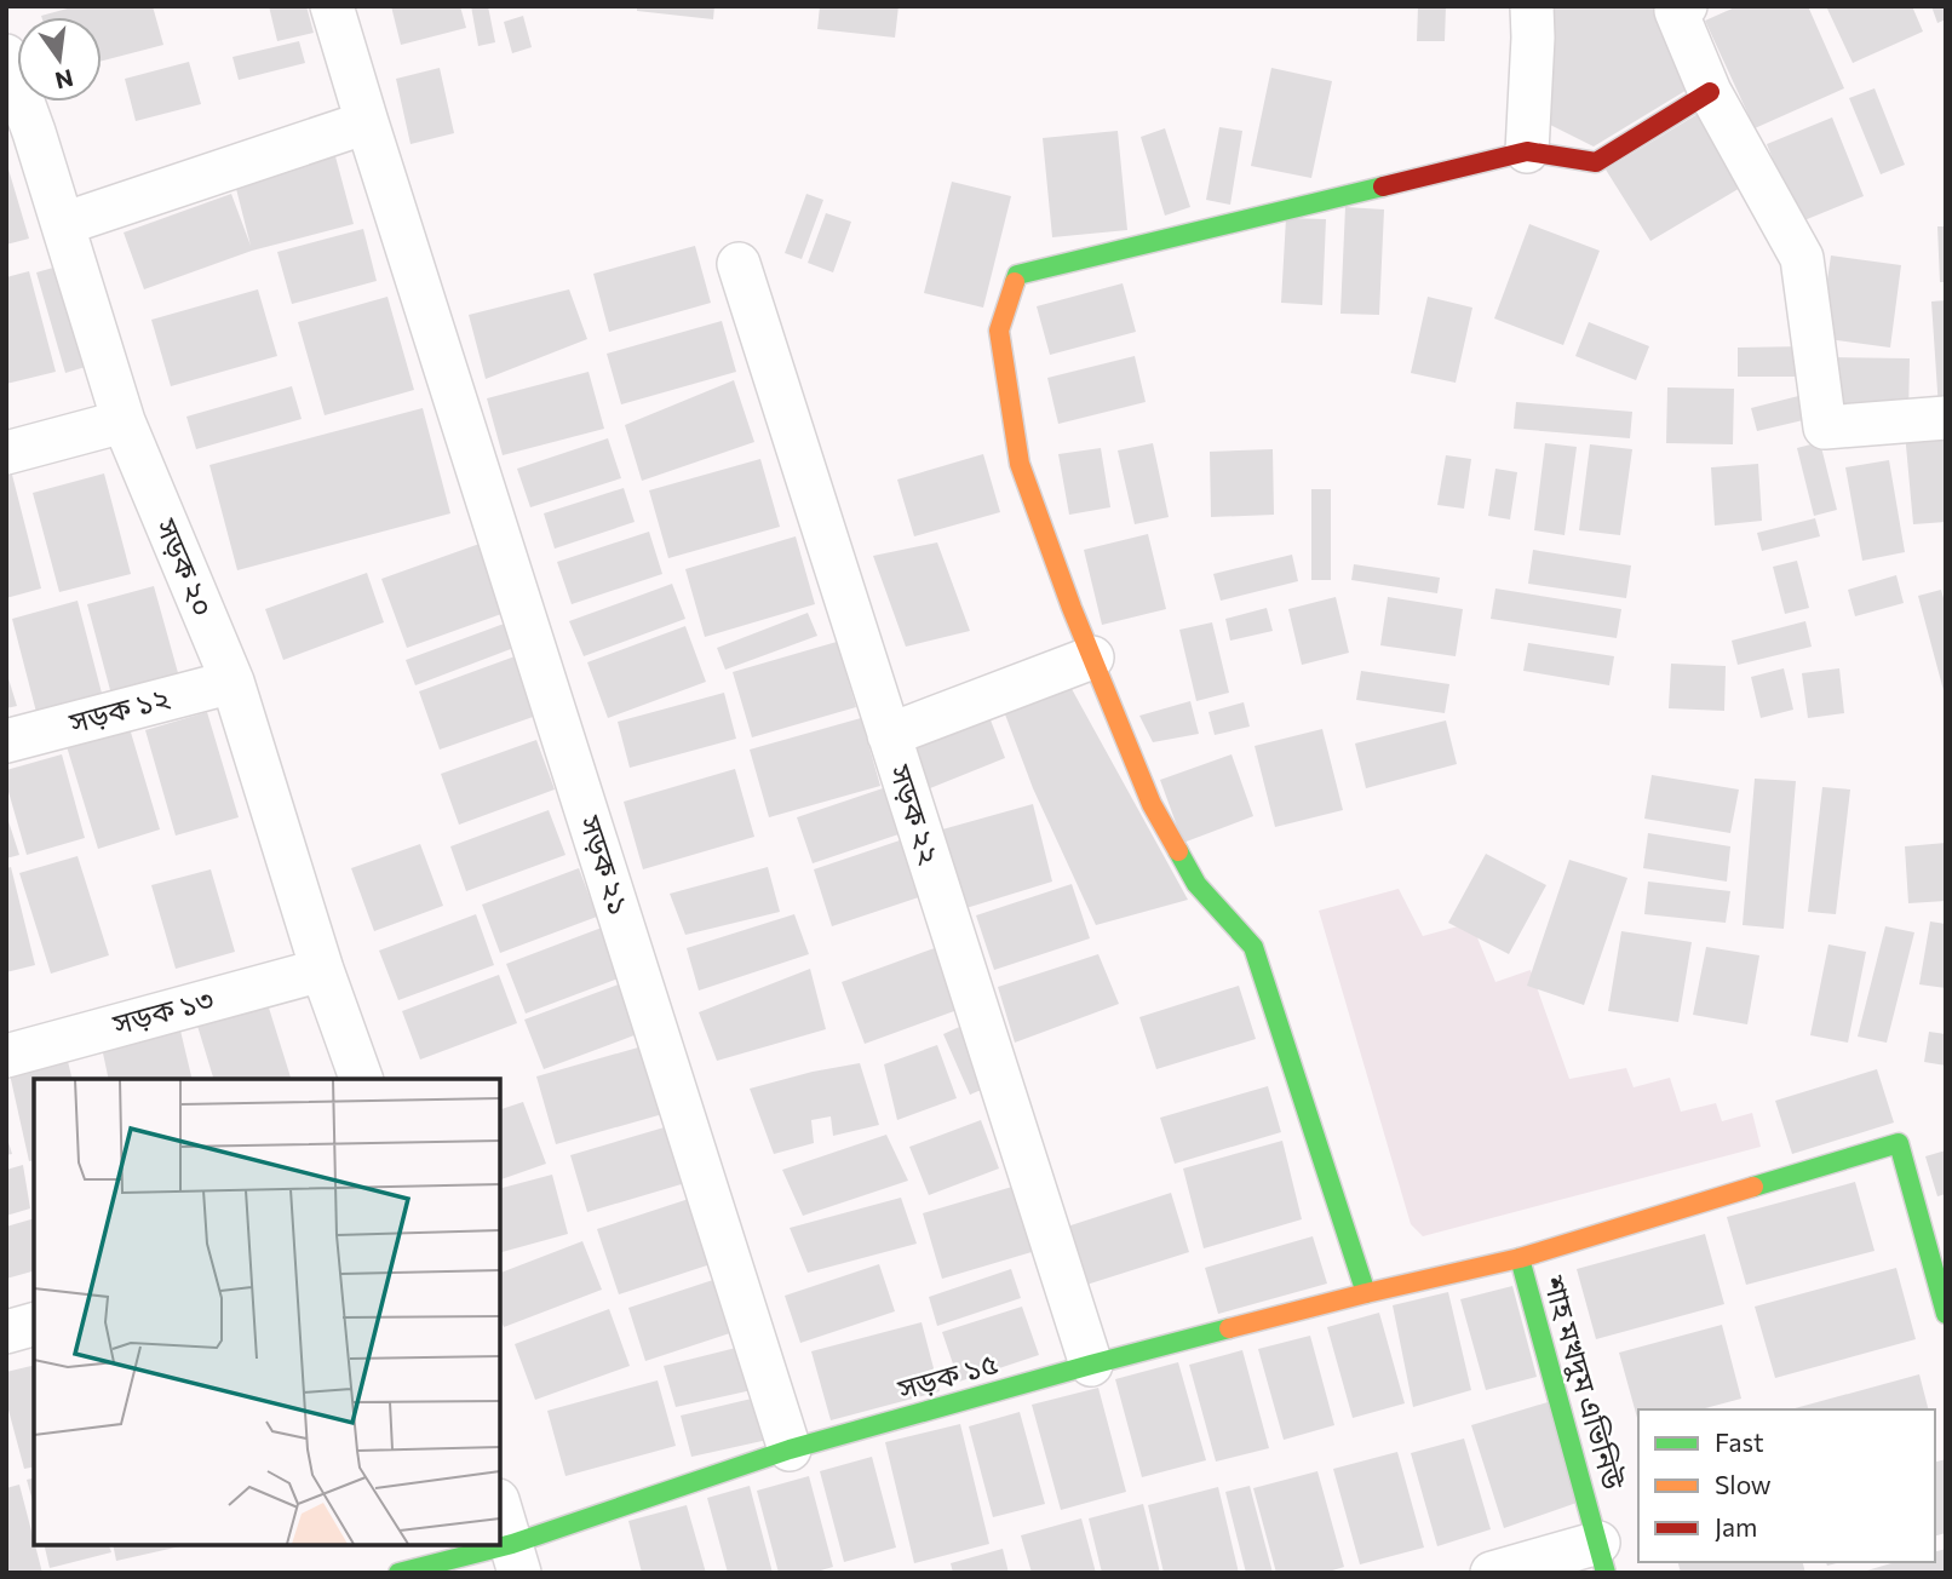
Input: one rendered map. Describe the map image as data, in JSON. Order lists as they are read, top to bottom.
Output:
{
  "streets": {
    "street": [
      "সড়ক ২০",
      "সড়ক ১২",
      "সড়ক ২২",
      "সড়ক ২১",
      "সড়ক ১৩",
      "সড়ক ১৫",
      "শাহ মখদুম এভিনিউ"
    ]
  },
  "crossings": [
    ["সড়ক ২০", "সড়ক ১২"],
    ["সড়ক ২০", "সড়ক ১৩"],
    ["সড়ক ২২", "সড়ক ১৫"],
    ["সড়ক ২১", "সড়ক ১৫"],
    ["সড়ক ১৫", "শাহ মখদুম এভিনিউ"]
  ],
  "legend": ["Fast", "Slow", "Jam"],
  "north": "bottom"
}
